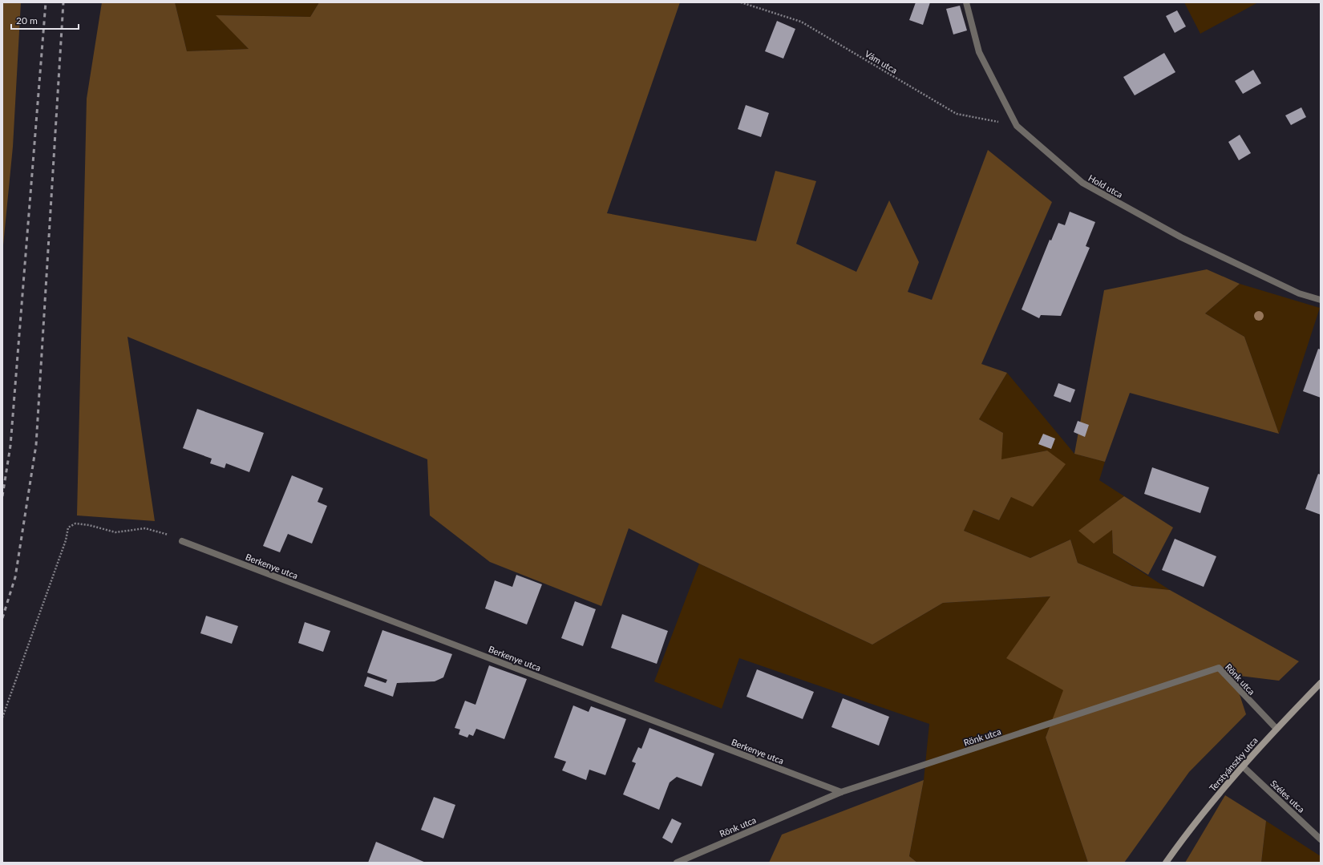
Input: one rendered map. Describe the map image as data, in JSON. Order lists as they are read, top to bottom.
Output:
{
  "streets": {
    "main road": ["Terstyánszky utca"],
    "street": [
      "Hold utca",
      "Berkenye utca",
      "Rönk utca",
      "Széles utca"
    ],
    "path": ["Vám utca"]
  },
  "crossings": [
    ["Vám utca", "Hold utca"],
    ["Berkenye utca", "Rönk utca"],
    ["Rönk utca", "Terstyánszky utca"],
    ["Terstyánszky utca", "Széles utca"]
  ],
  "scale_bar": "20 m"
}
